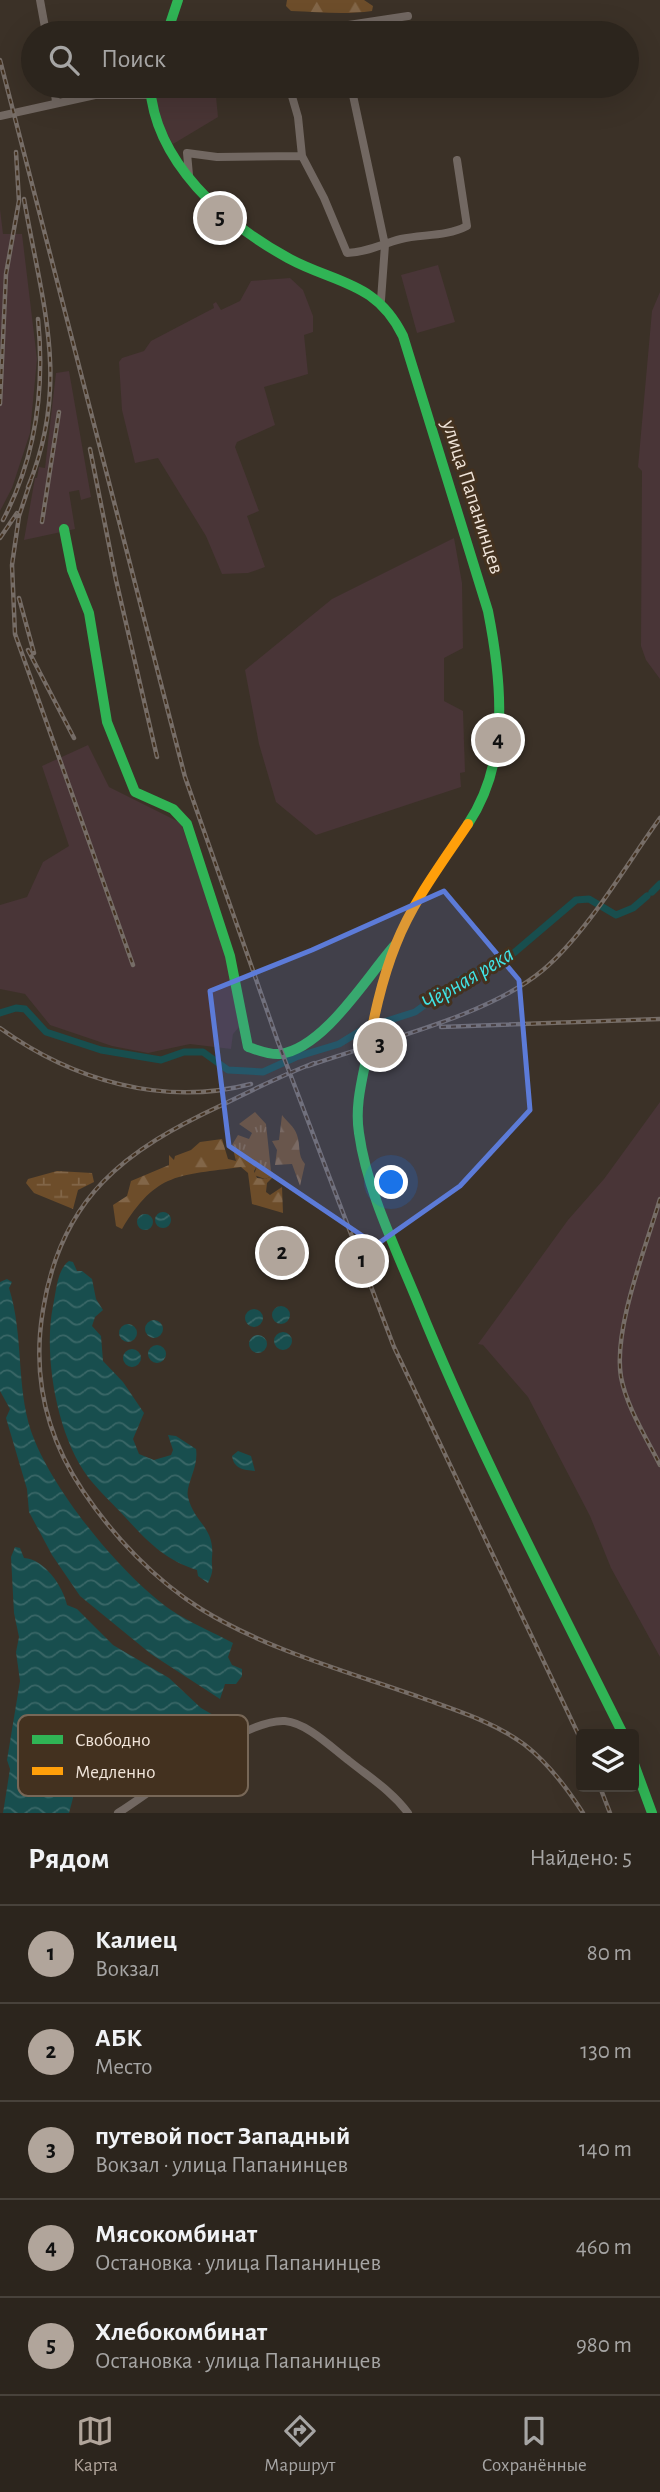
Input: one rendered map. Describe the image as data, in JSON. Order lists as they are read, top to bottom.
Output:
{
  "streets": {
    "main road": ["улица Папанинцев"]
  },
  "water": ["Чёрная река"],
  "legend": ["Свободно", "Медленно"],
  "page": {
    "search": "Поиск",
    "pins": [
      "5",
      "4",
      "3",
      "2",
      "1"
    ],
    "heading": ["Рядом", "Найдено: 5"],
    "list": [
      {
        "mark": "1",
        "name": "Калиец",
        "note": "Вокзал",
        "value": "80 m"
      },
      {
        "mark": "2",
        "name": "АБК",
        "note": "Место",
        "value": "130 m"
      },
      {
        "mark": "3",
        "name": "путевой пост Западный",
        "note": "Вокзал · улица Папанинцев",
        "value": "140 m"
      },
      {
        "mark": "4",
        "name": "Мясокомбинат",
        "note": "Остановка · улица Папанинцев",
        "value": "460 m"
      },
      {
        "mark": "5",
        "name": "Хлебокомбинат",
        "note": "Остановка · улица Папанинцев",
        "value": "980 m"
      }
    ],
    "nav": ["Карта", "Маршрут", "Сохранённые"]
  }
}
